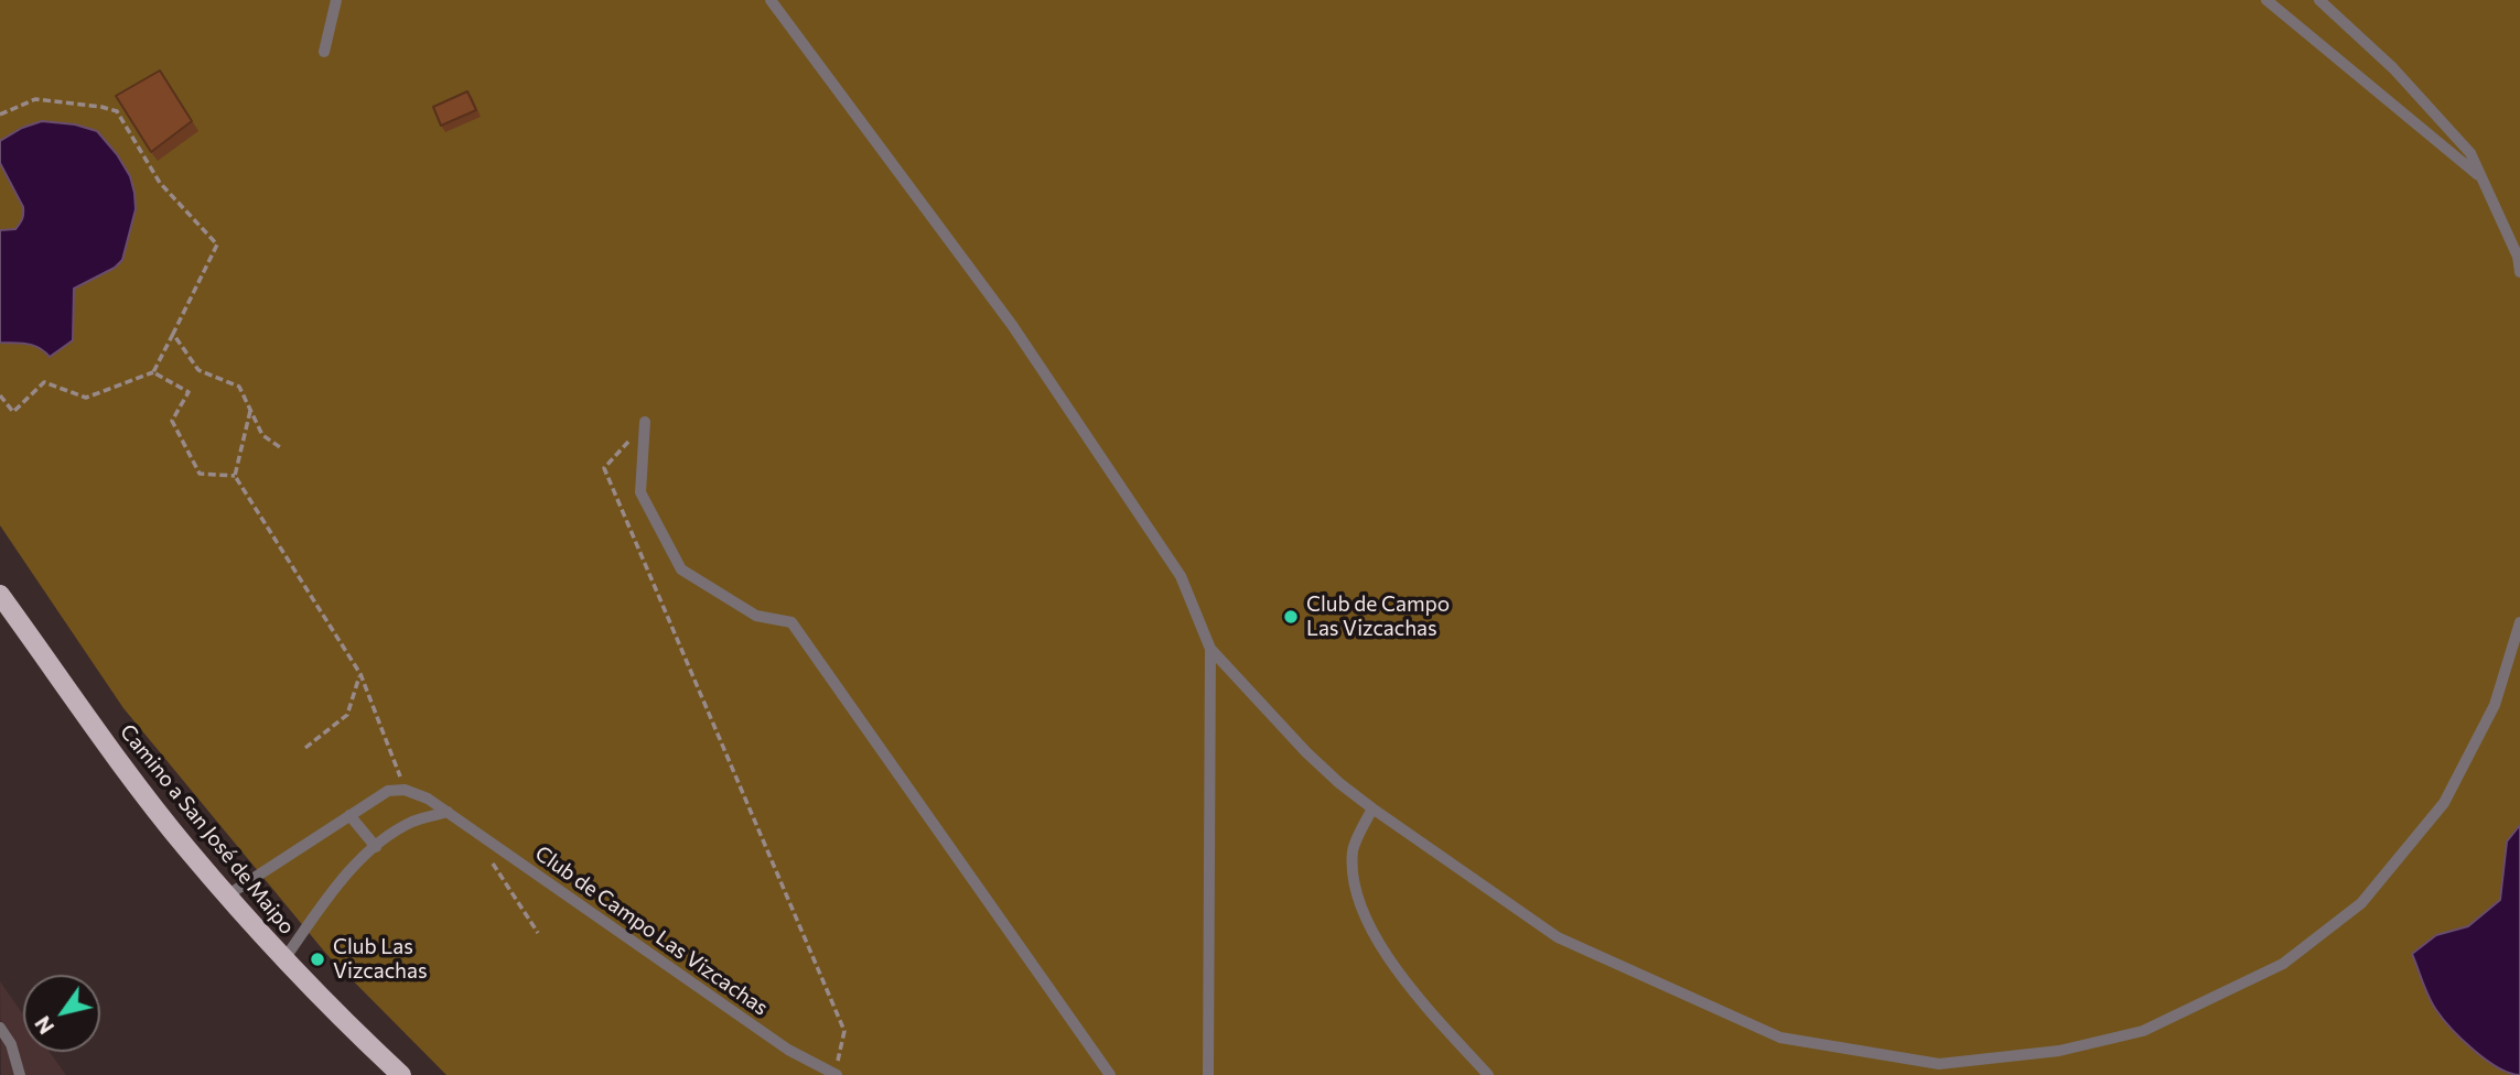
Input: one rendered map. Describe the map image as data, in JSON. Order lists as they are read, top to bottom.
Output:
{
  "streets": {
    "main road": ["Camino a San José de Maipo"],
    "lane": ["Club de Campo Las Vizcachas"]
  },
  "places": ["Club de Campo Las Vizcachas", "Club Las Vizcachas"],
  "north": "bottom left"
}
